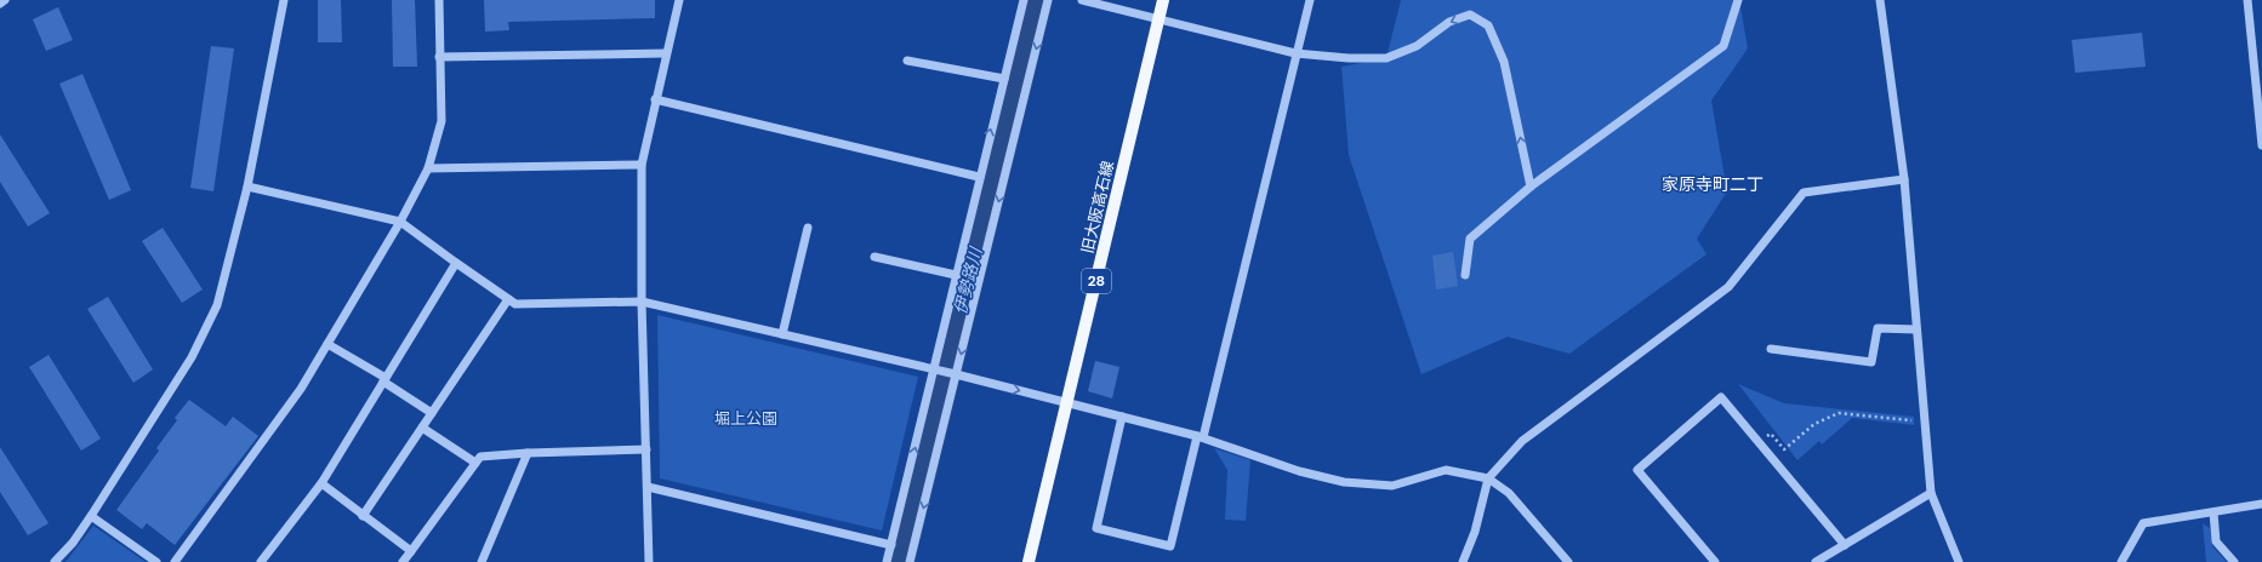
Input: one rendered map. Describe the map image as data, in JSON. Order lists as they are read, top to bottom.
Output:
{
  "streets": {
    "main road": ["旧大阪高石線", "28"]
  },
  "districts": ["家原寺町二丁"],
  "water": ["伊勢路川"],
  "parks": ["堀上公園"]
}
